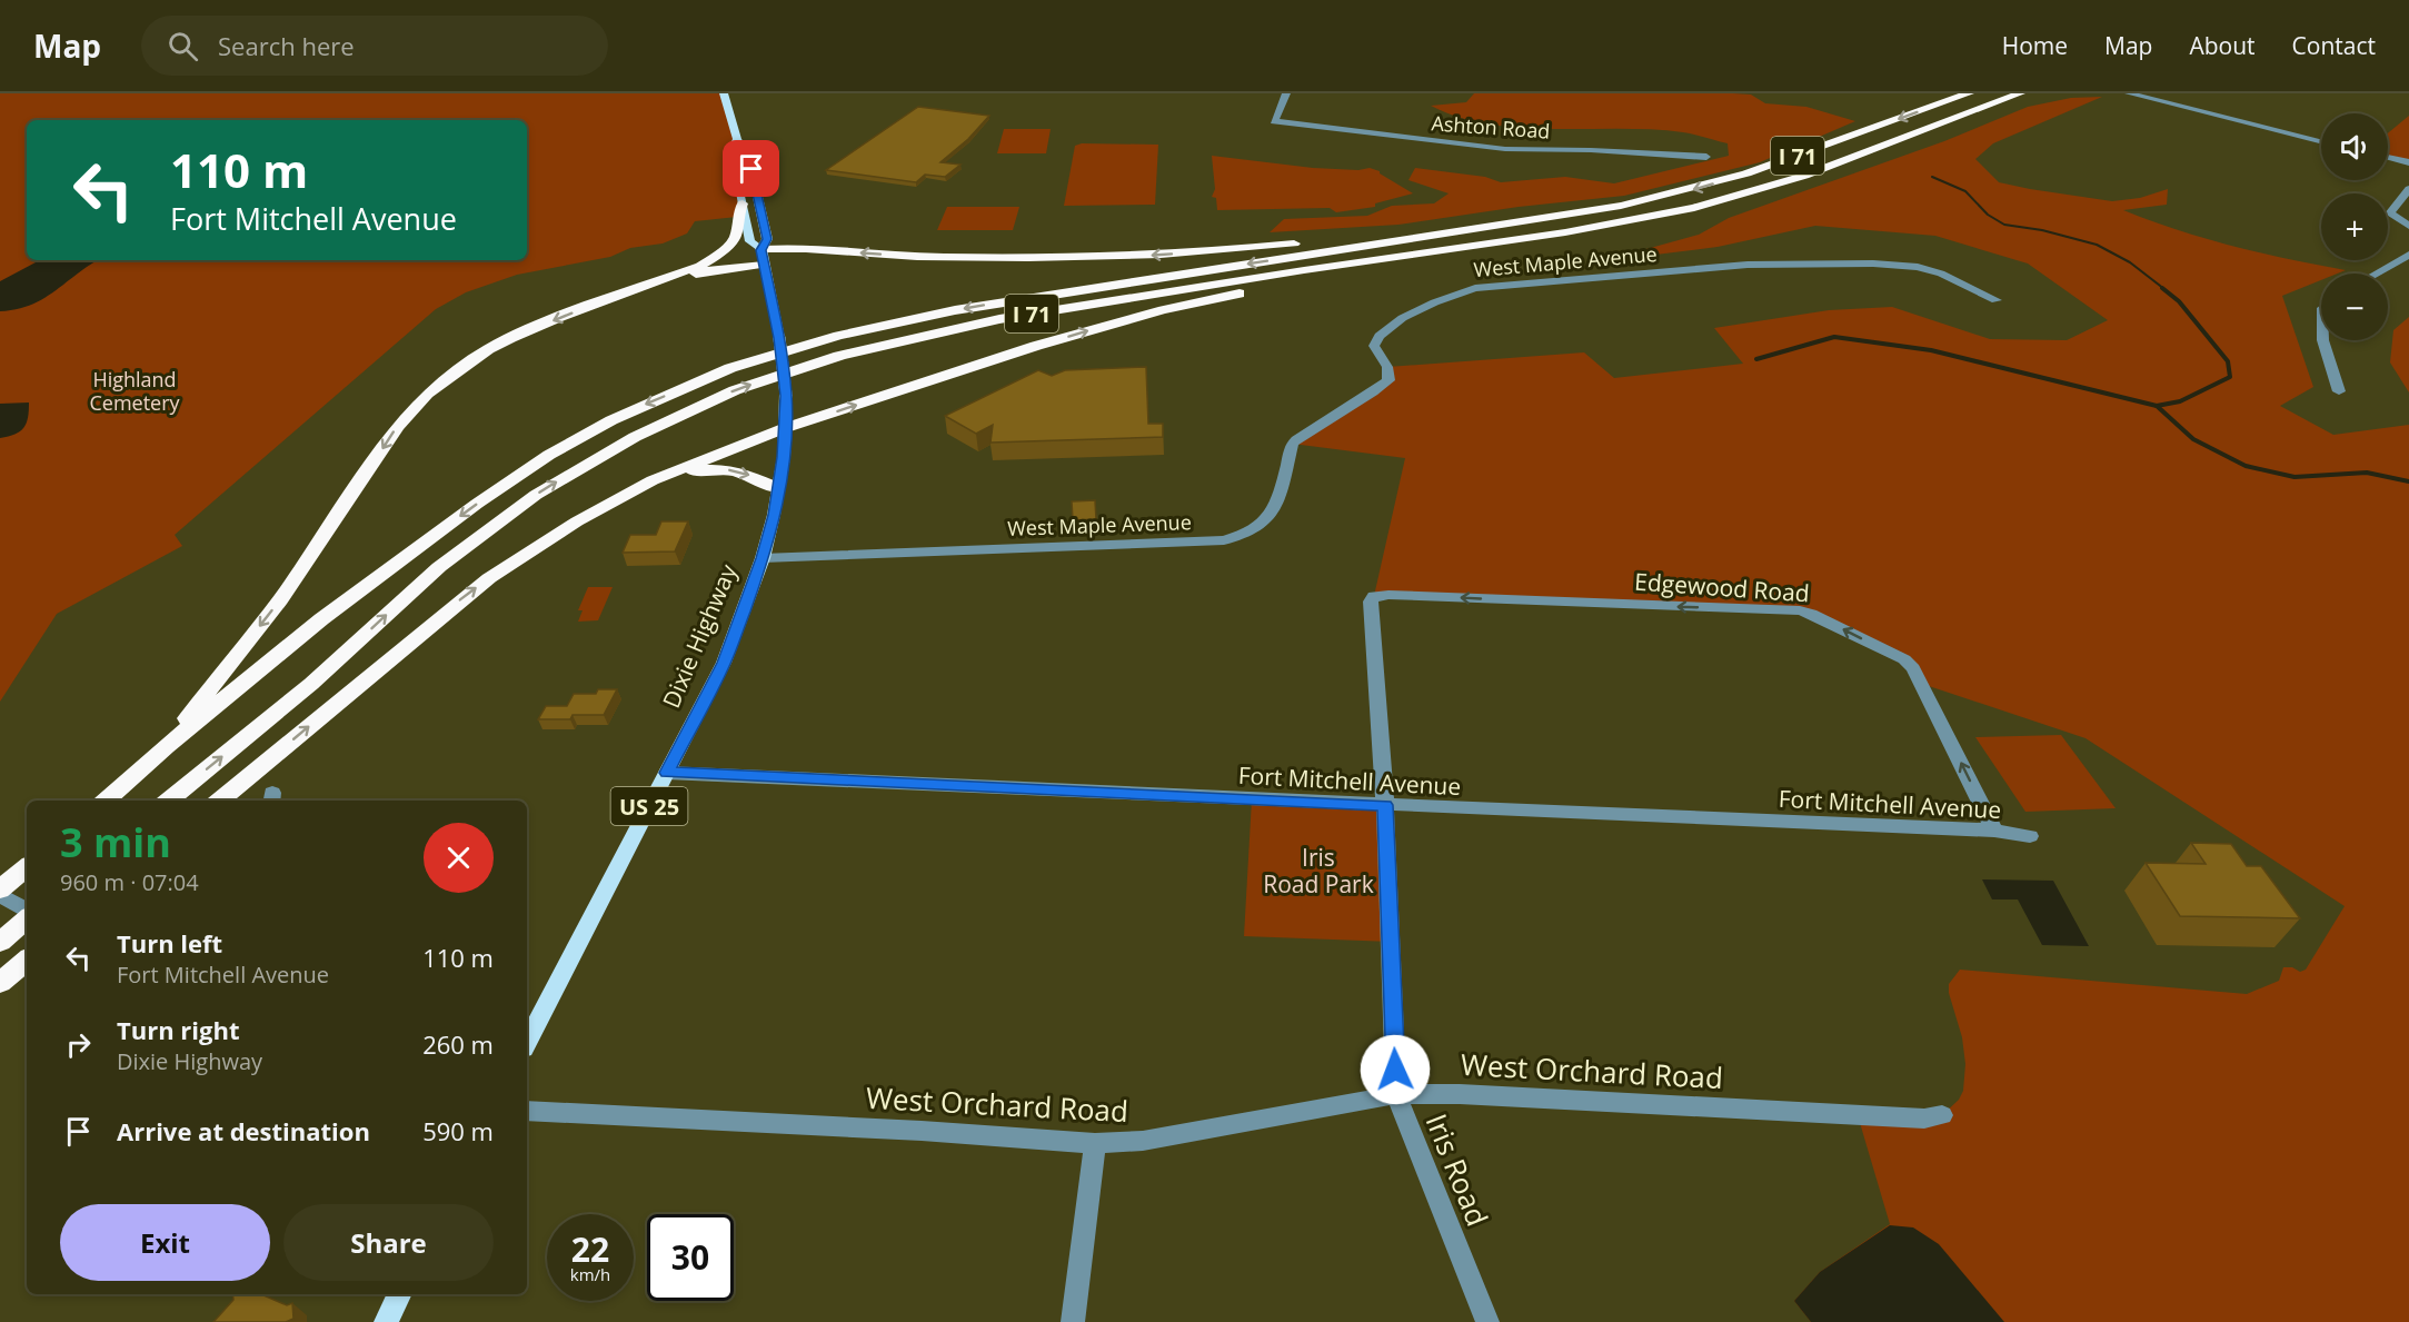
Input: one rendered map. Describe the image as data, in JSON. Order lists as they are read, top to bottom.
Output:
{
  "streets": {
    "highway": ["I 71"],
    "main road": ["Dixie Highway", "US 25"],
    "street": [
      "Ashton Road",
      "West Maple Avenue",
      "Edgewood Road",
      "Fort Mitchell Avenue",
      "West Orchard Road",
      "Iris Road"
    ]
  },
  "crossings": [
    ["West Maple Avenue", "Dixie Highway"],
    ["Edgewood Road", "Fort Mitchell Avenue"],
    ["Edgewood Road", "Iris Road"],
    ["Dixie Highway", "Fort Mitchell Avenue"],
    ["Fort Mitchell Avenue", "Iris Road"],
    ["West Orchard Road", "Iris Road"]
  ],
  "one_way": ["Edgewood Road"],
  "parks": ["Highland Cemetery", "Iris Road Park"],
  "page": {
    "header": "Map",
    "search": "Search here",
    "nav": [
      "Home",
      "Map",
      "About",
      "Contact"
    ],
    "map_buttons": ["+", "−"],
    "turn": ["110 m", "Fort Mitchell Avenue"],
    "heading": ["3 min", "960 m · 07:04"],
    "list": [
      {
        "name": "Turn left",
        "note": "Fort Mitchell Avenue",
        "value": "110 m"
      },
      {
        "name": "Turn right",
        "note": "Dixie Highway",
        "value": "260 m"
      },
      {
        "name": "Arrive at destination",
        "value": "590 m"
      }
    ],
    "buttons": ["Exit", "Share"],
    "speed": "22 km/h",
    "limit": "30"
  }
}
